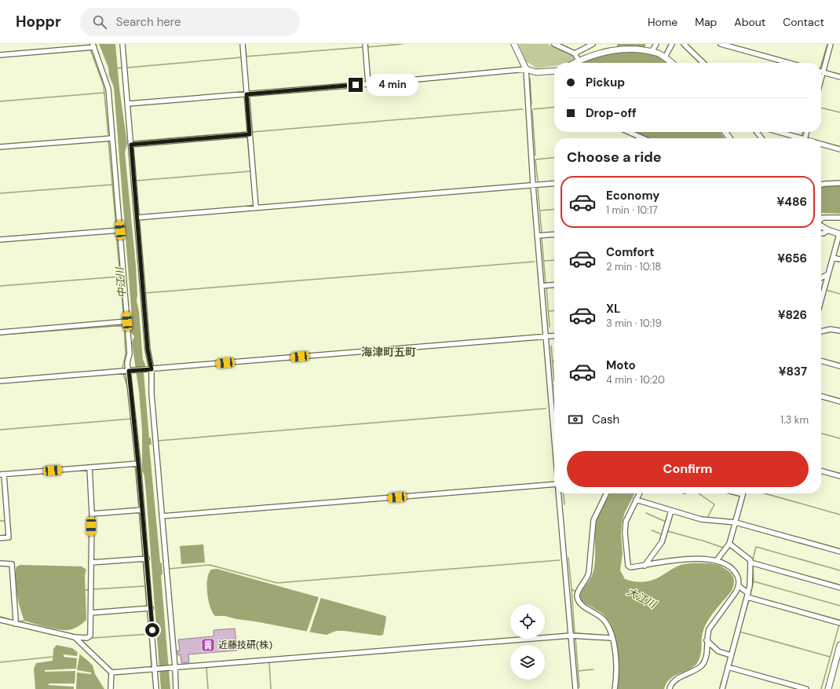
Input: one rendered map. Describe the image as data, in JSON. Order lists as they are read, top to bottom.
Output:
{
  "districts": ["海津町五町"],
  "water": ["中江川", "大江川"],
  "places": {
    "building": ["近藤技研(株)"]
  },
  "page": {
    "header": "Hoppr",
    "search": "Search here",
    "nav": [
      "Home",
      "Map",
      "About",
      "Contact"
    ],
    "banner": ["Pickup", "Drop-off"],
    "bubble": "4 min",
    "heading": "Choose a ride",
    "list": [
      {
        "name": "Economy",
        "note": "1 min · 10:17",
        "value": "¥486"
      },
      {
        "name": "Comfort",
        "note": "2 min · 10:18",
        "value": "¥656"
      },
      {
        "name": "XL",
        "note": "3 min · 10:19",
        "value": "¥826"
      },
      {
        "name": "Moto",
        "note": "4 min · 10:20",
        "value": "¥837"
      }
    ],
    "pay": ["Cash", "1.3 km"],
    "buttons": "Confirm"
  }
}
